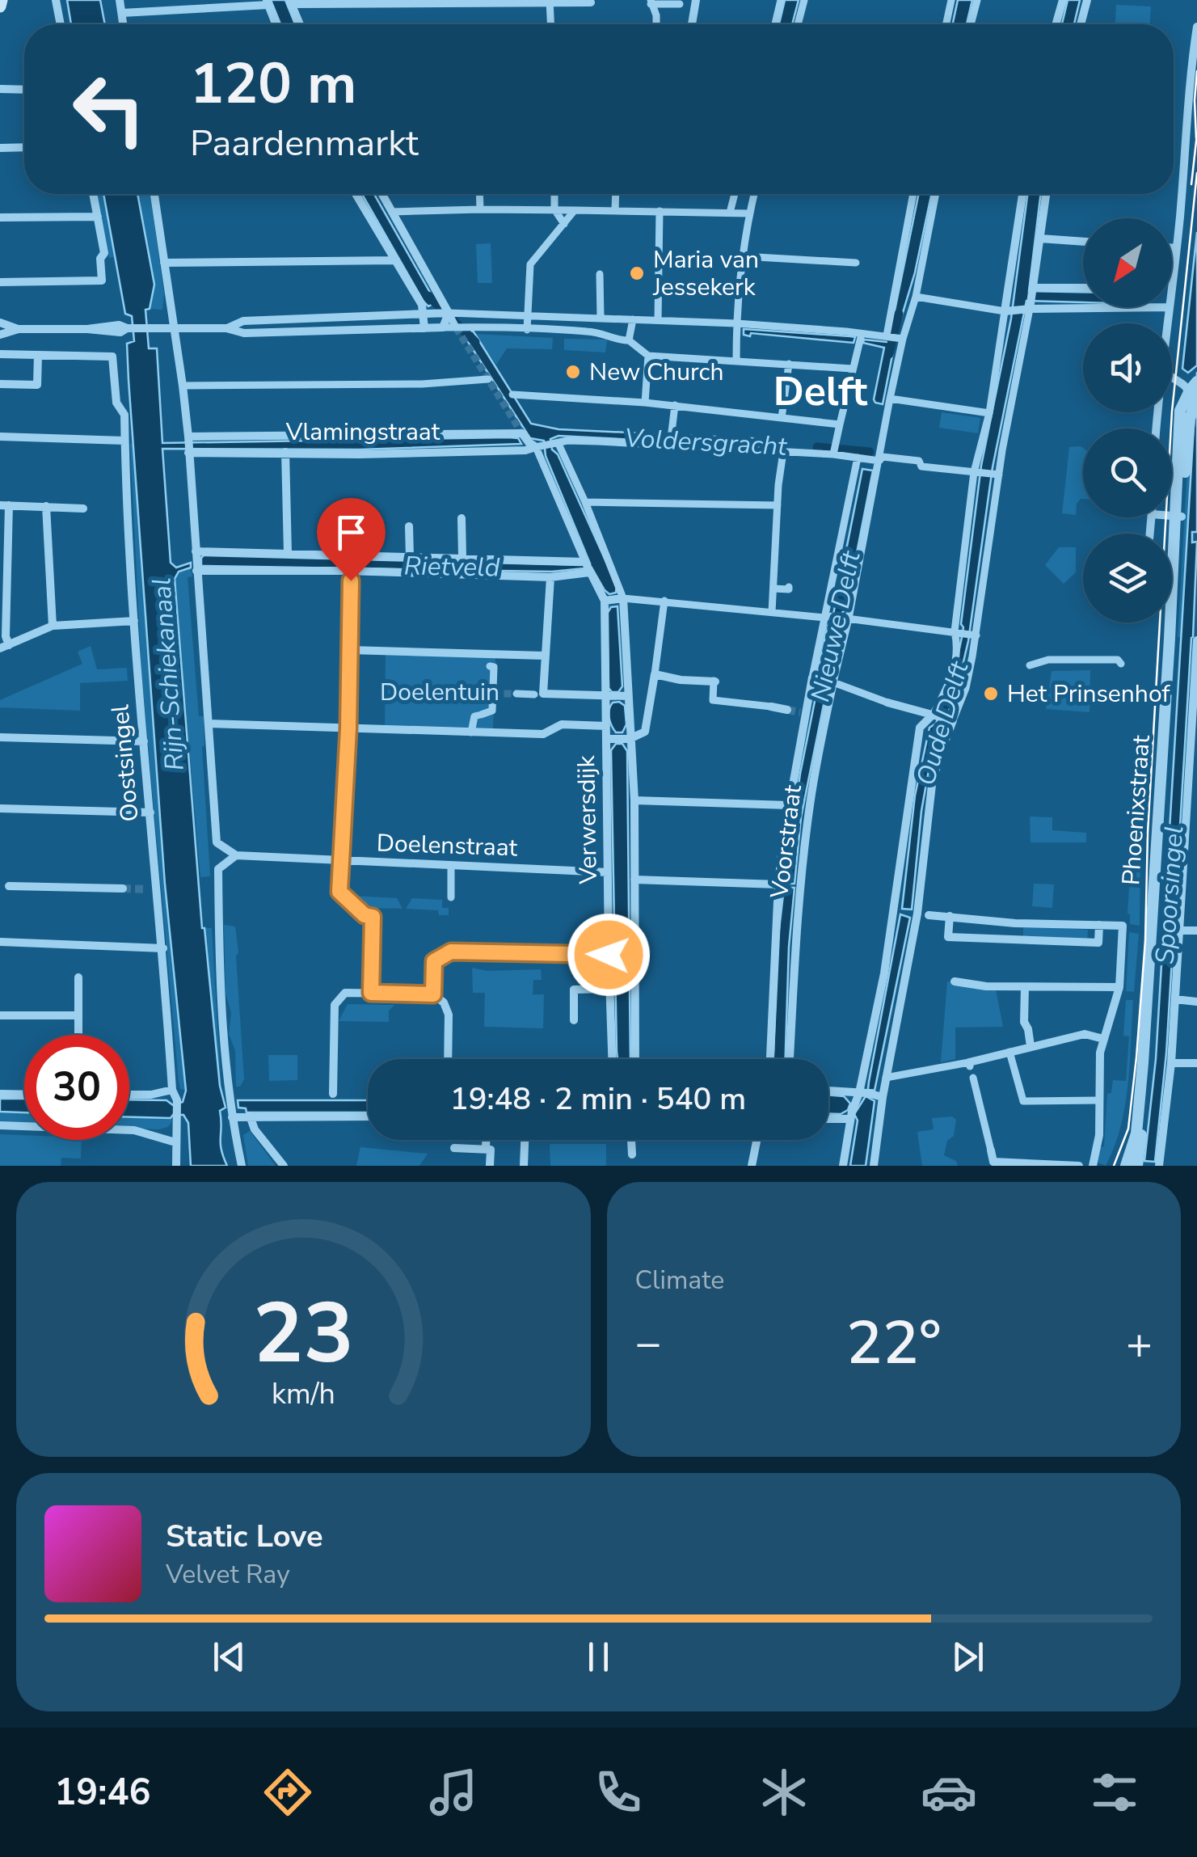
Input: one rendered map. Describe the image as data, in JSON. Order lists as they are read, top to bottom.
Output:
{
  "streets": {
    "street": [
      "Vlamingstraat",
      "Oostsingel",
      "Phoenixstraat",
      "Verwersdijk",
      "Voorstraat",
      "Doelenstraat"
    ]
  },
  "crossings": [
    ["Verwersdijk", "Voorstraat"],
    ["Verwersdijk", "Doelenstraat"]
  ],
  "districts": ["Delft"],
  "water": [
    "Voldersgracht",
    "Rietveld",
    "Nieuwe Delft",
    "Rijn-Schiekanaal",
    "Oude Delft",
    "Spoorsingel"
  ],
  "parks": ["Doelentuin"],
  "places": ["Maria van Jessekerk", "New Church", "Het Prinsenhof"],
  "north": "bottom left",
  "page": {
    "turn": ["120 m", "Paardenmarkt"],
    "limit": "30",
    "trip": "19:48 · 2 min · 540 m",
    "tile": "Climate",
    "heat": ["−", "22°", "+"],
    "song": ["Static Love", "Velvet Ray"],
    "tabs": "19:46",
    "gauge": ["23", "km/h"]
  }
}
